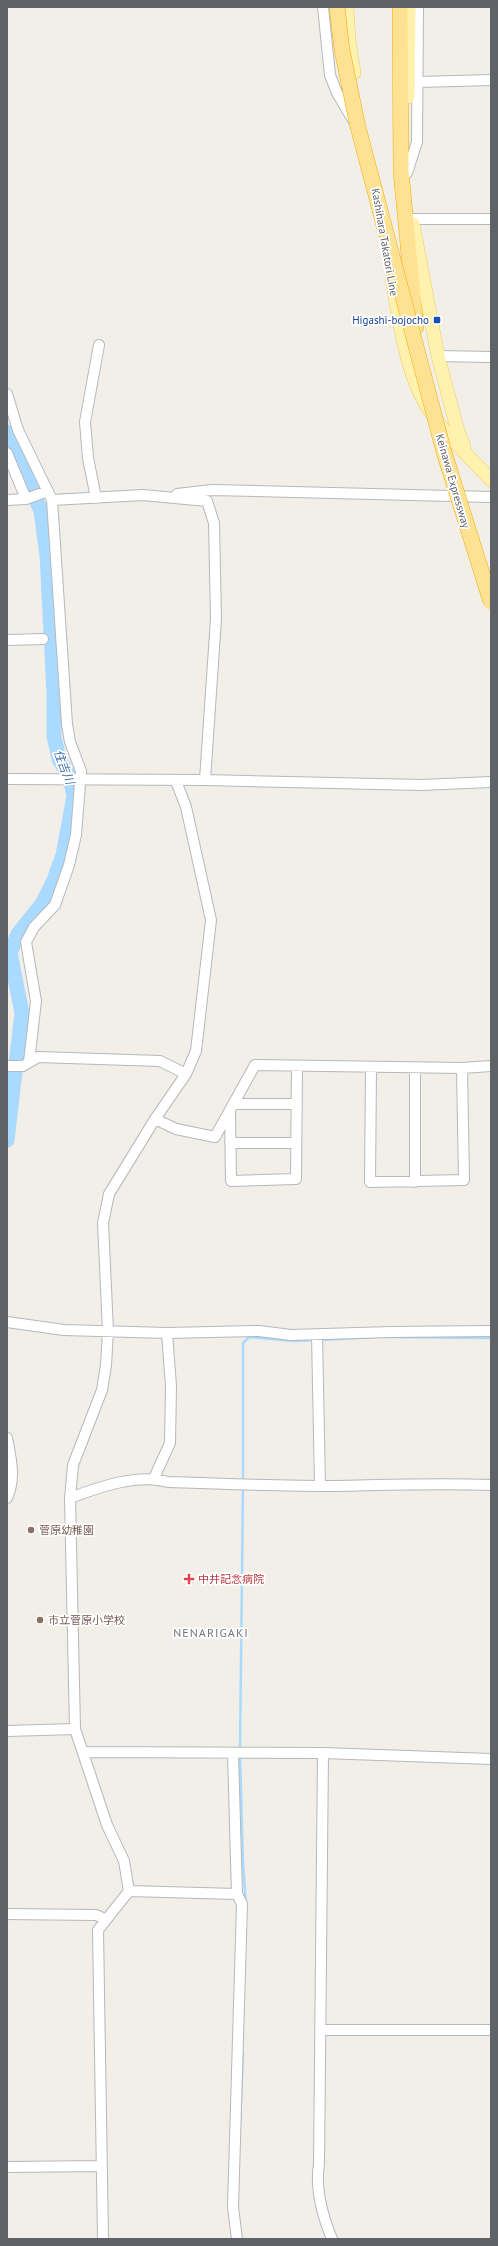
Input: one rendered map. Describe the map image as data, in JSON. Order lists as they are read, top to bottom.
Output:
{
  "streets": {
    "highway": ["Keinawa Expressway"],
    "main road": ["Kashihara Takatori Line"]
  },
  "districts": ["NENARIGAKI"],
  "water": ["住吉川"],
  "places": {
    "transit": ["Higashi-bojocho"],
    "other": ["菅原幼稚園", "市立菅原小学校"],
    "health": ["中井記念病院"]
  }
}
